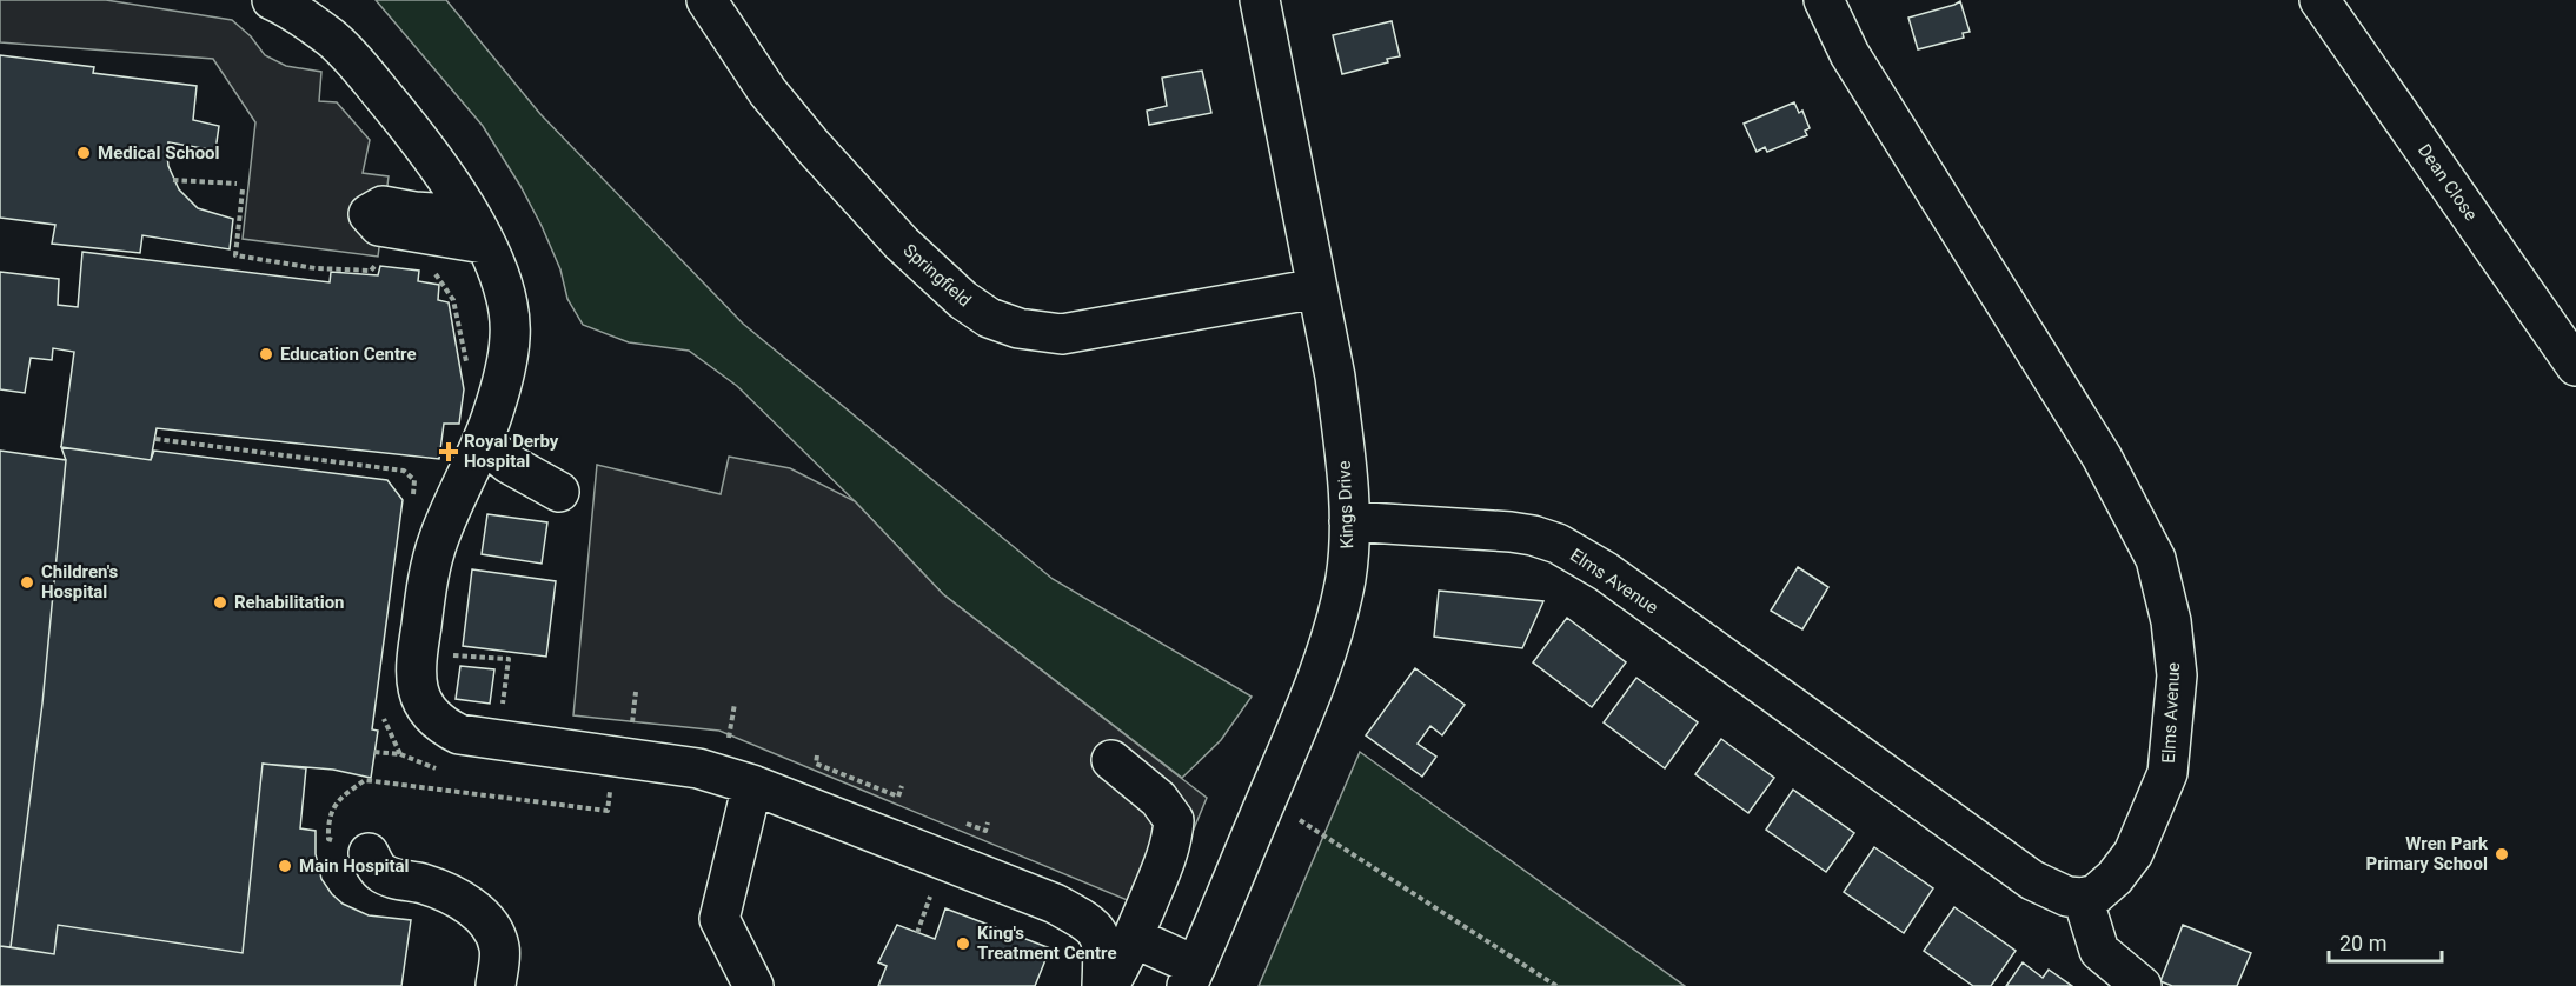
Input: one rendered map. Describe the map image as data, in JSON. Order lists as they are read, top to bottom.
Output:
{
  "streets": {
    "street": [
      "Dean Close",
      "Springfield",
      "Kings Drive",
      "Elms Avenue"
    ]
  },
  "crossings": [
    ["Springfield", "Kings Drive"],
    ["Kings Drive", "Elms Avenue"]
  ],
  "places": {
    "other": [
      "Medical School",
      "Education Centre",
      "Children's Hospital",
      "Rehabilitation",
      "Wren Park Primary School",
      "Main Hospital",
      "King's Treatment Centre"
    ],
    "health": ["Royal Derby Hospital"]
  },
  "scale_bar": "20 m"
}
